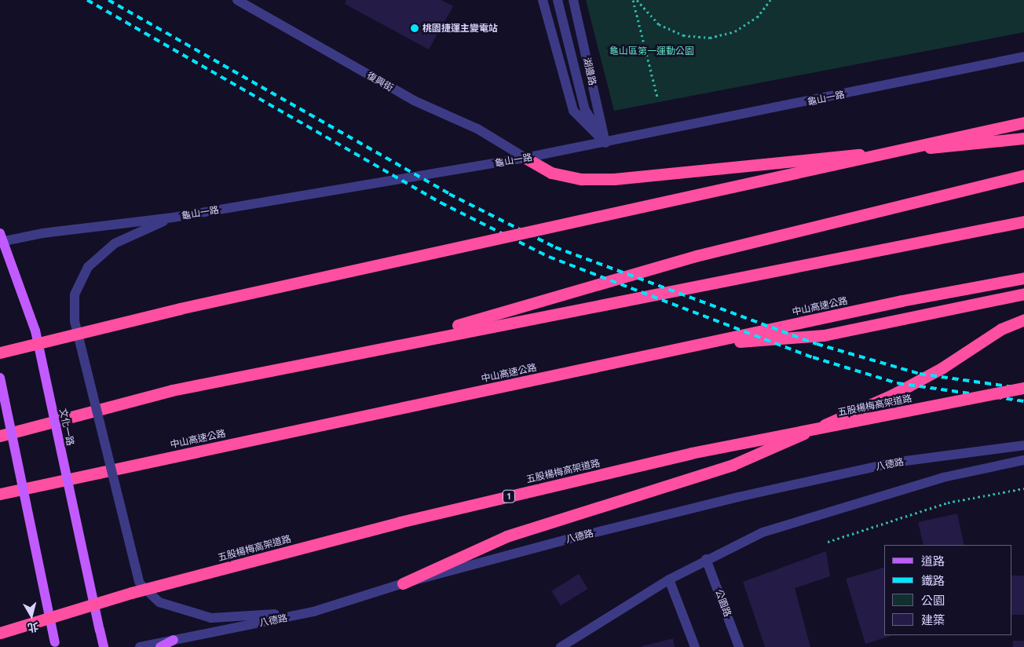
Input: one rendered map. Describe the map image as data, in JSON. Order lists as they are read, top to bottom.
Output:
{
  "streets": {
    "highway": ["中山高速公路", "五股楊梅高架道路", "1"],
    "main road": ["文化一路"],
    "street": [
      "湖邊路",
      "復興街",
      "龜山一路",
      "八德路",
      "公園路"
    ]
  },
  "crossings": [
    ["湖邊路", "龜山一路"],
    ["復興街", "龜山一路"],
    ["龜山一路", "文化一路"]
  ],
  "parks": ["龜山區第一運動公園"],
  "places": ["桃園捷運主變電站"],
  "legend": [
    "道路",
    "鐵路",
    "公園",
    "建築"
  ],
  "north": "bottom"
}
